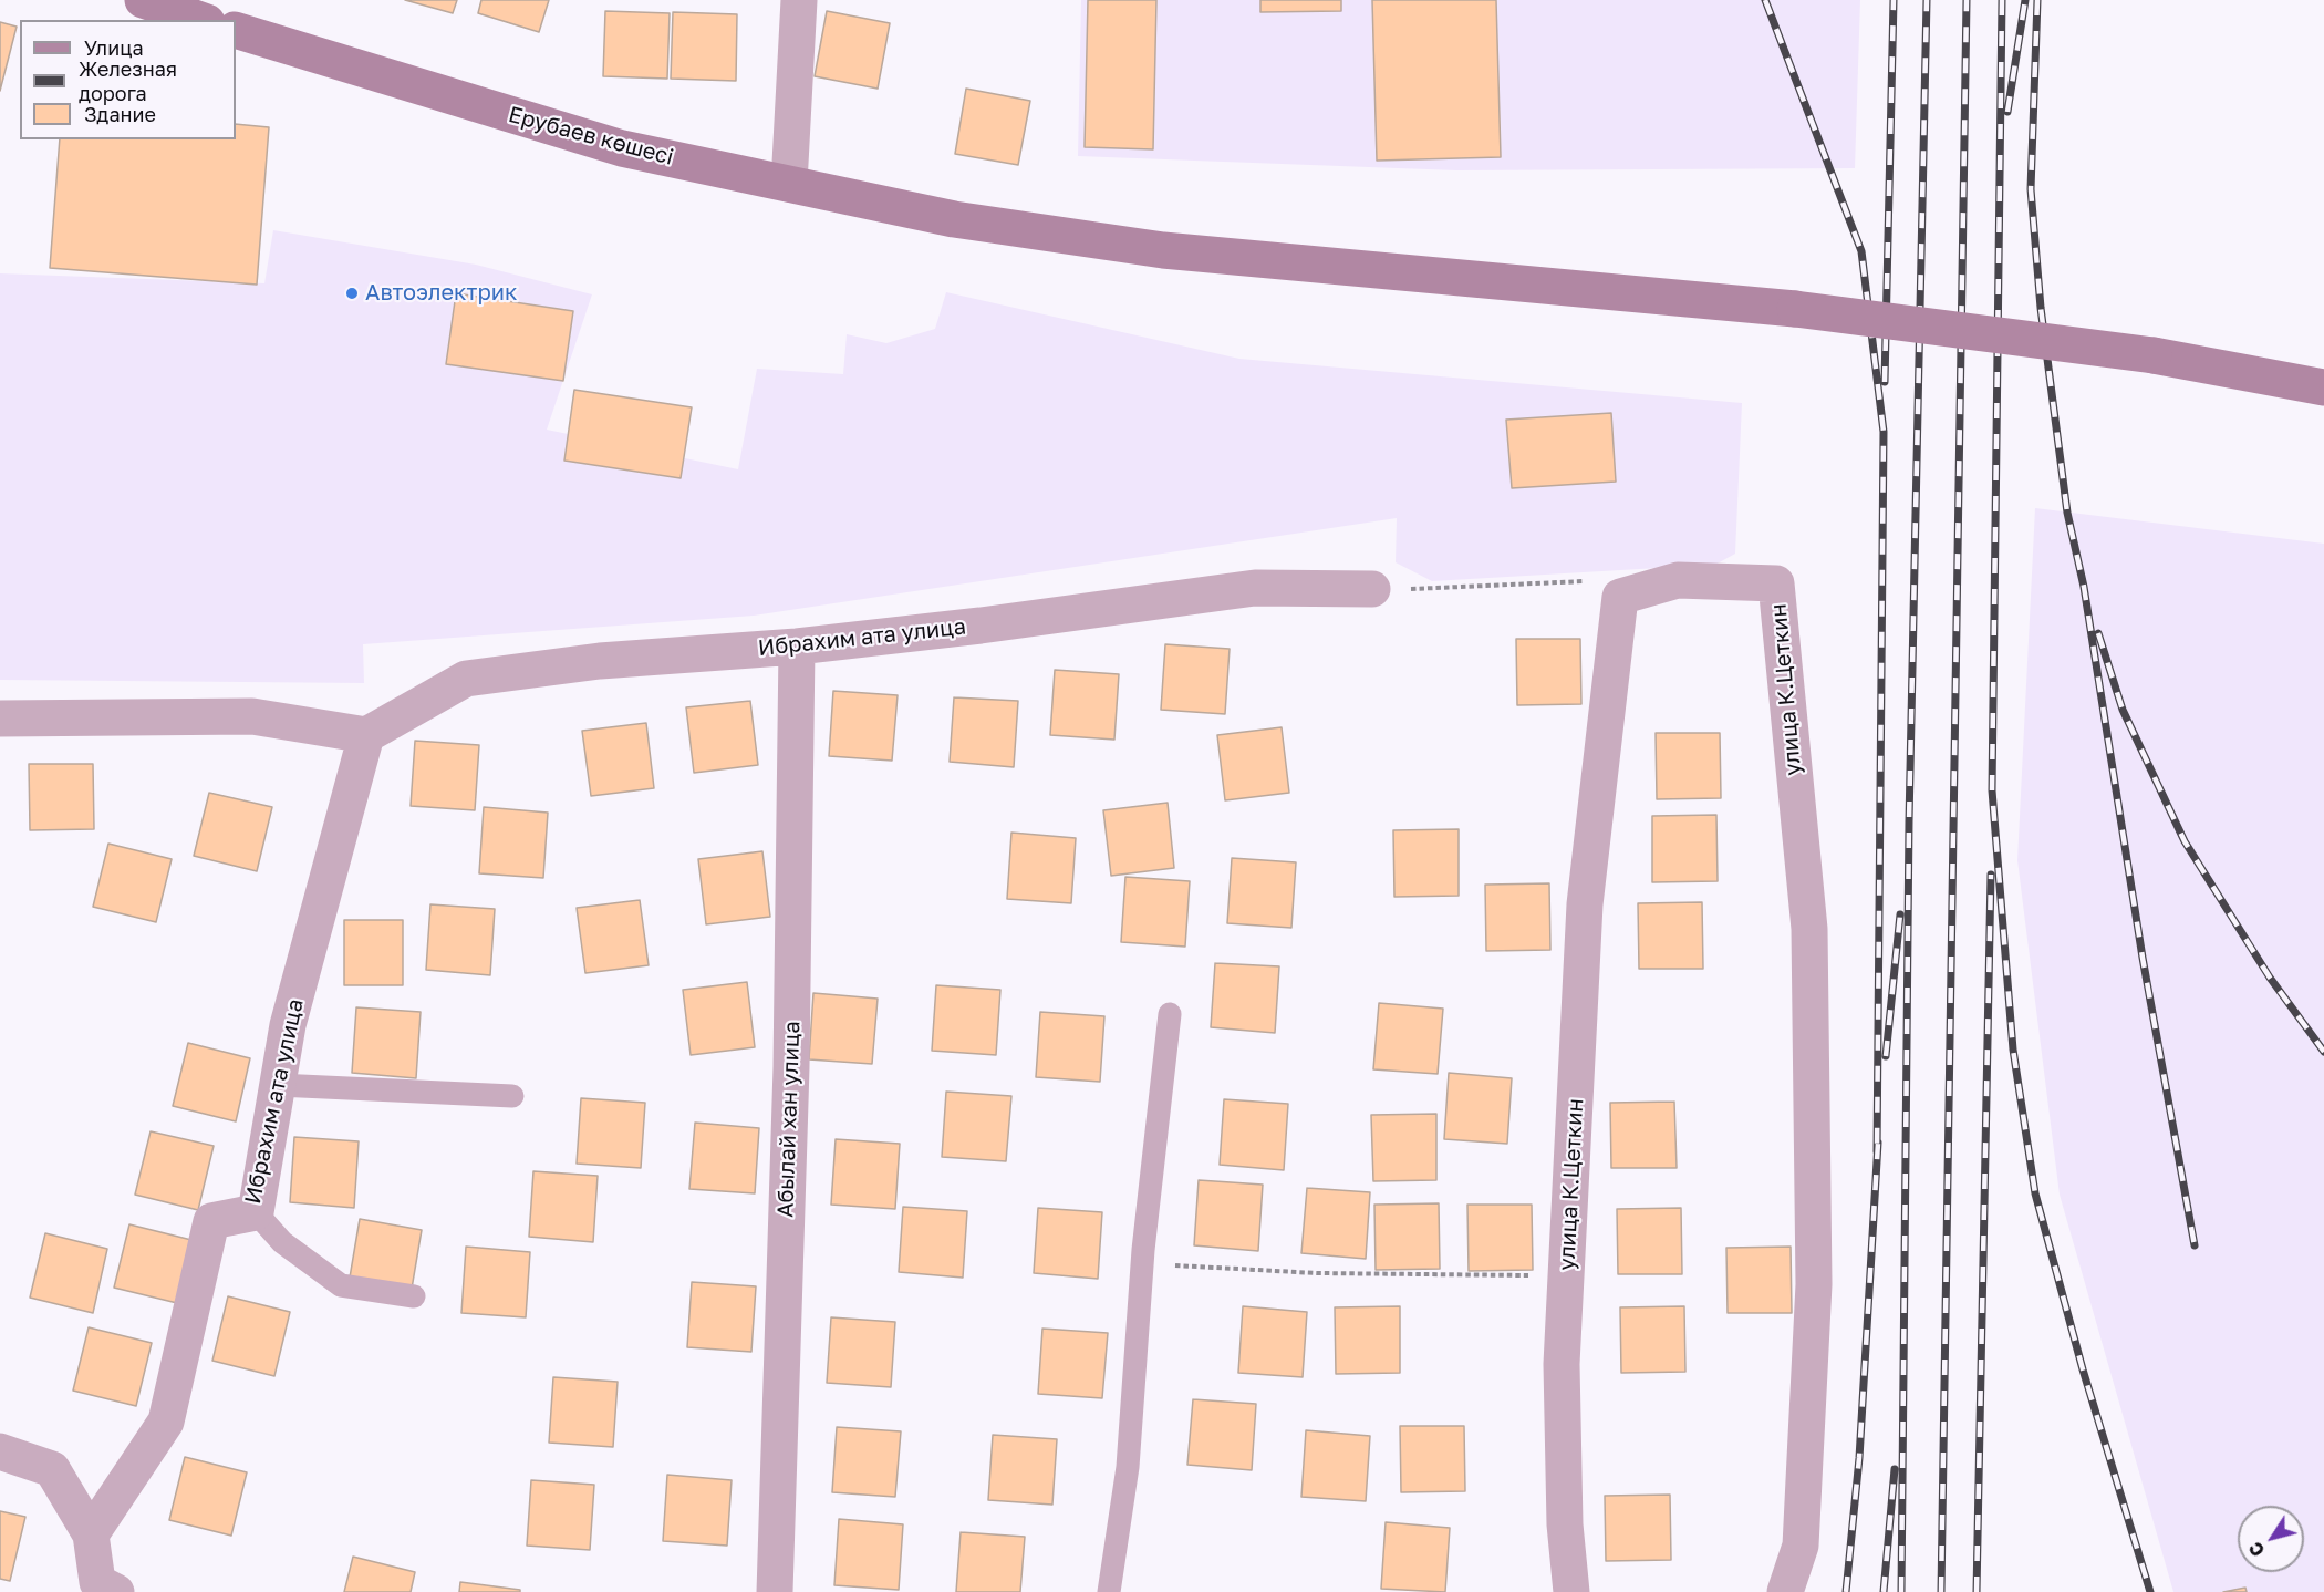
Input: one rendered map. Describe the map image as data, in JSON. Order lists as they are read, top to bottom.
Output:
{
  "streets": {
    "main road": ["Ерубаев көшесі"],
    "street": ["Ибрахим ата улица", "улица К.Цеткин", "Абылай хан улица"]
  },
  "crossings": [
    ["Ибрахим ата улица", "Абылай хан улица"]
  ],
  "places": ["Автоэлектрик"],
  "legend": ["Улица", "Железная дорога", "Здание"],
  "north": "bottom left"
}
